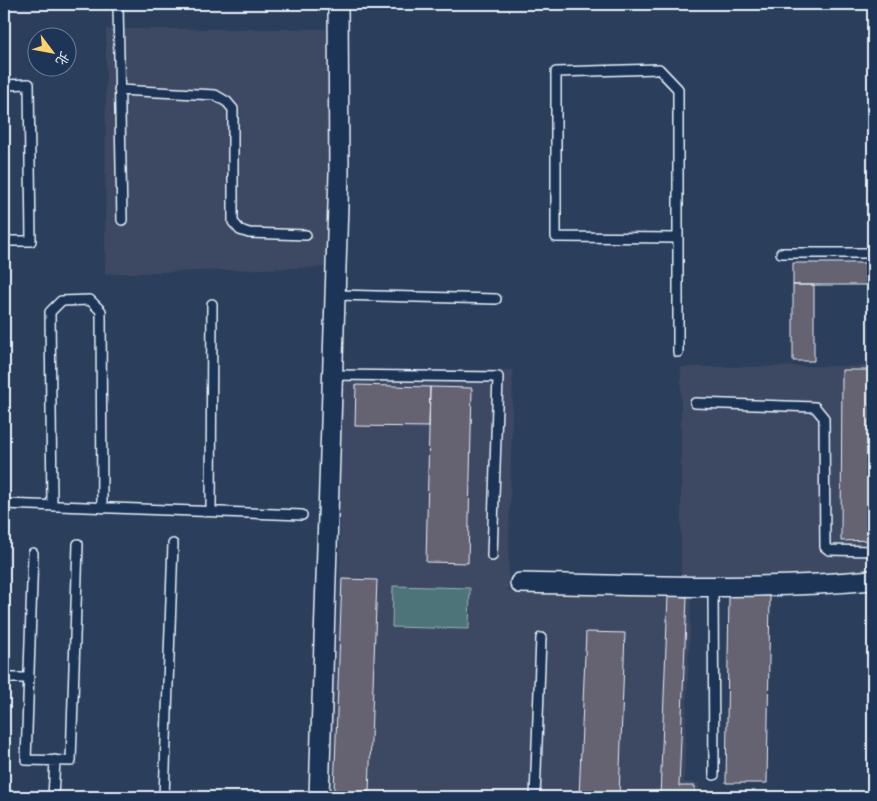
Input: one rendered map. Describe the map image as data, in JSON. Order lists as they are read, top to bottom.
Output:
{
  "north": "bottom right"
}
